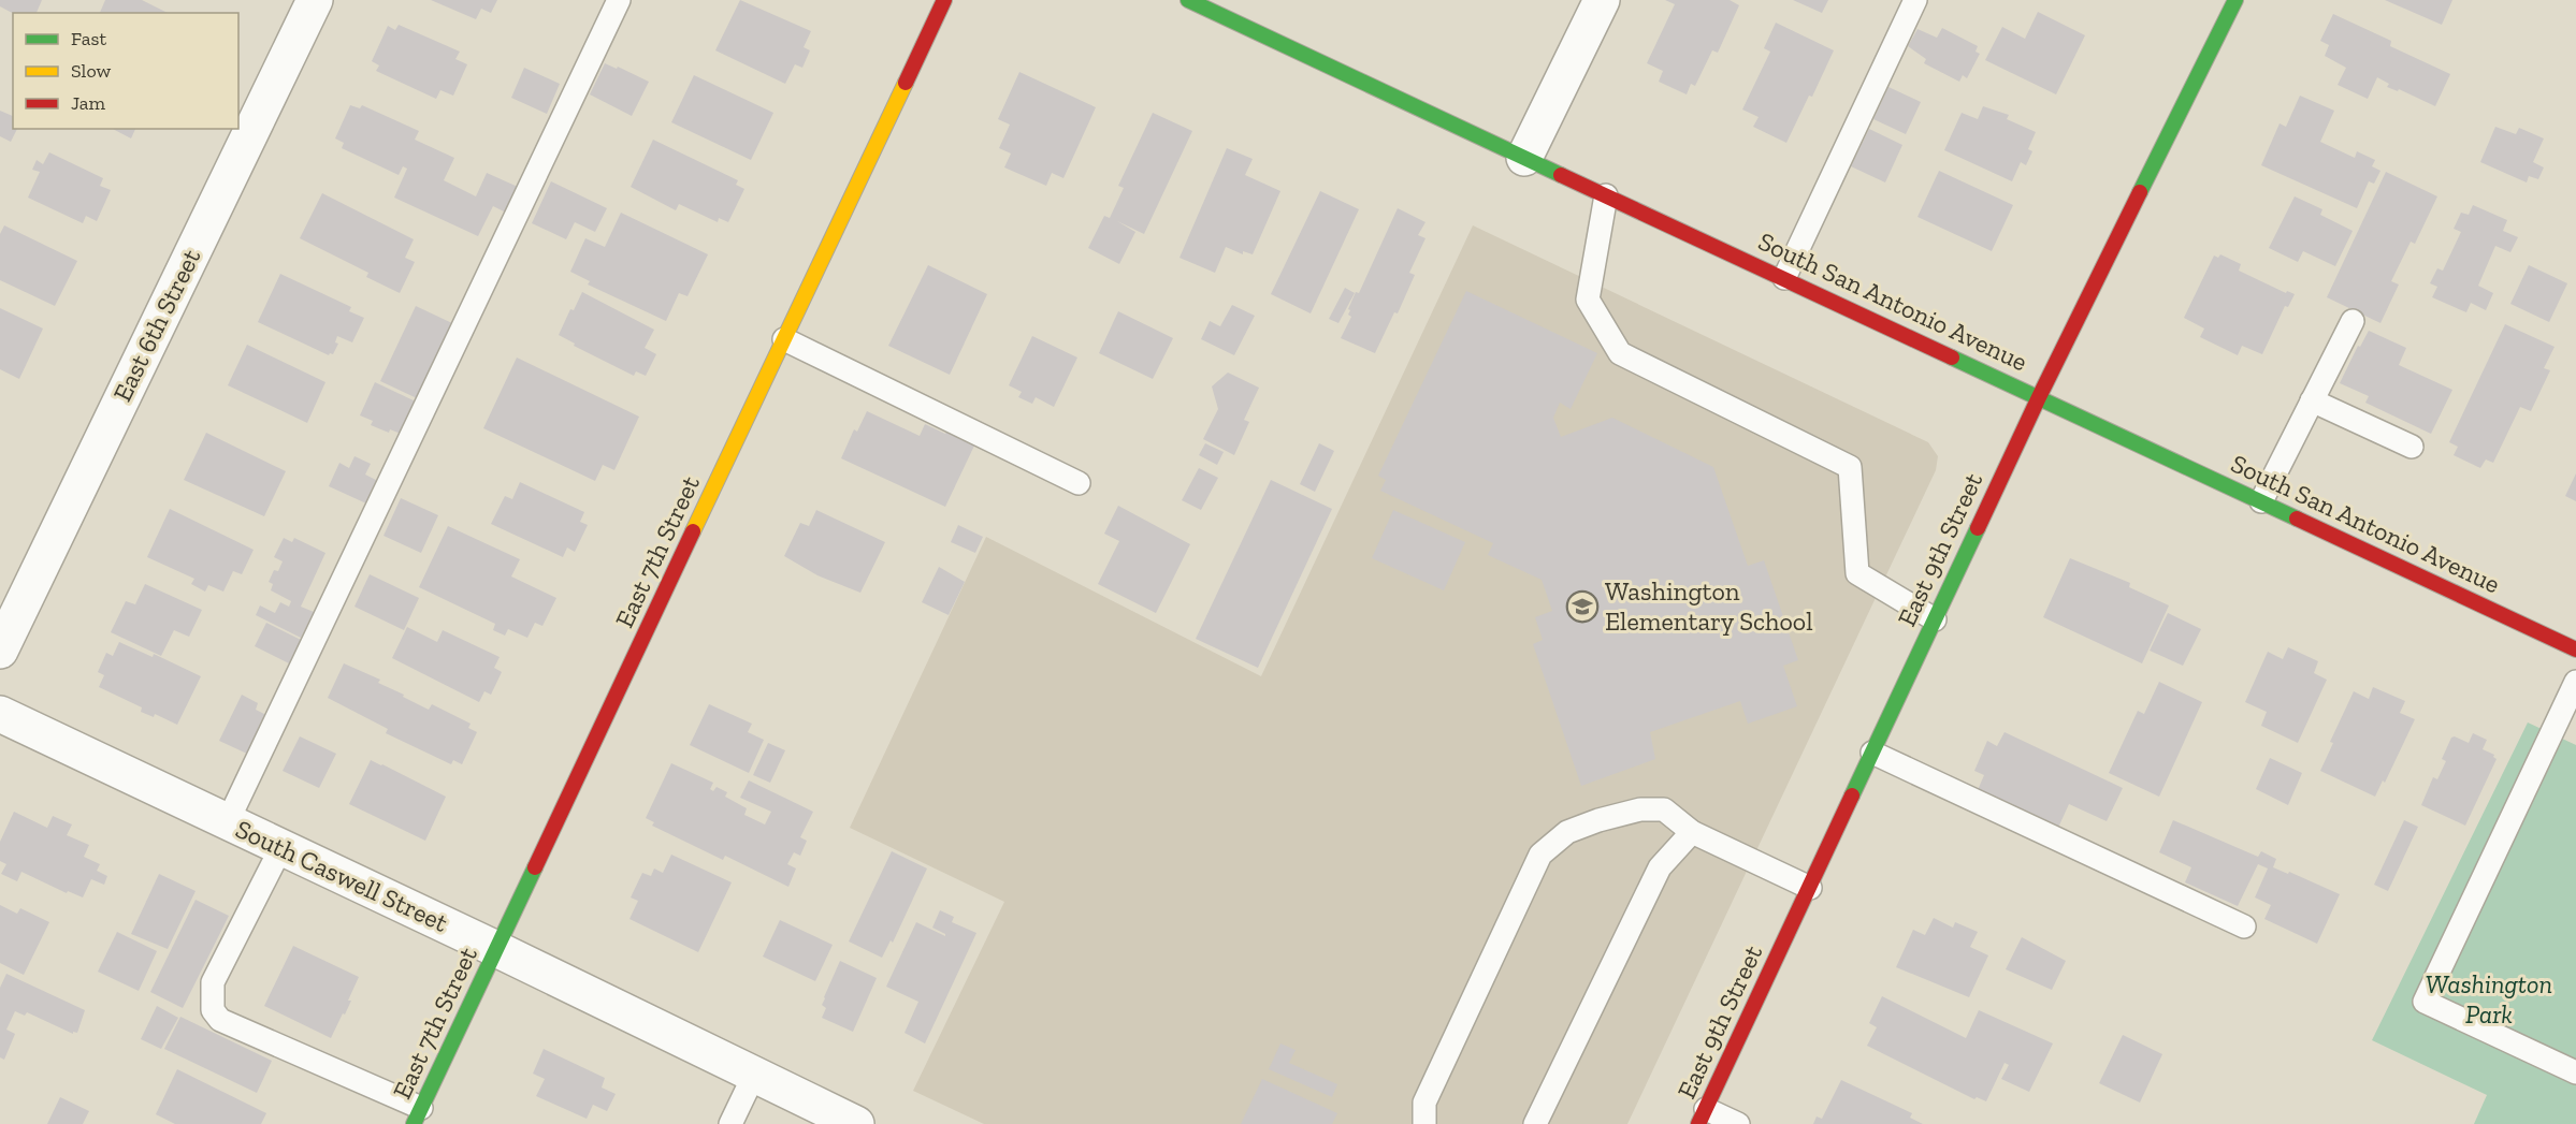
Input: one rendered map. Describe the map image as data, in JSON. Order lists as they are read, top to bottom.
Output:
{
  "streets": {
    "street": [
      "South San Antonio Avenue",
      "East 6th Street",
      "East 9th Street",
      "East 7th Street",
      "South Caswell Street"
    ]
  },
  "crossings": [
    ["South San Antonio Avenue", "East 9th Street"],
    ["East 7th Street", "South Caswell Street"]
  ],
  "parks": ["Washington Park"],
  "places": {
    "school or university": ["Washington Elementary School"]
  },
  "legend": ["Fast", "Slow", "Jam"]
}
